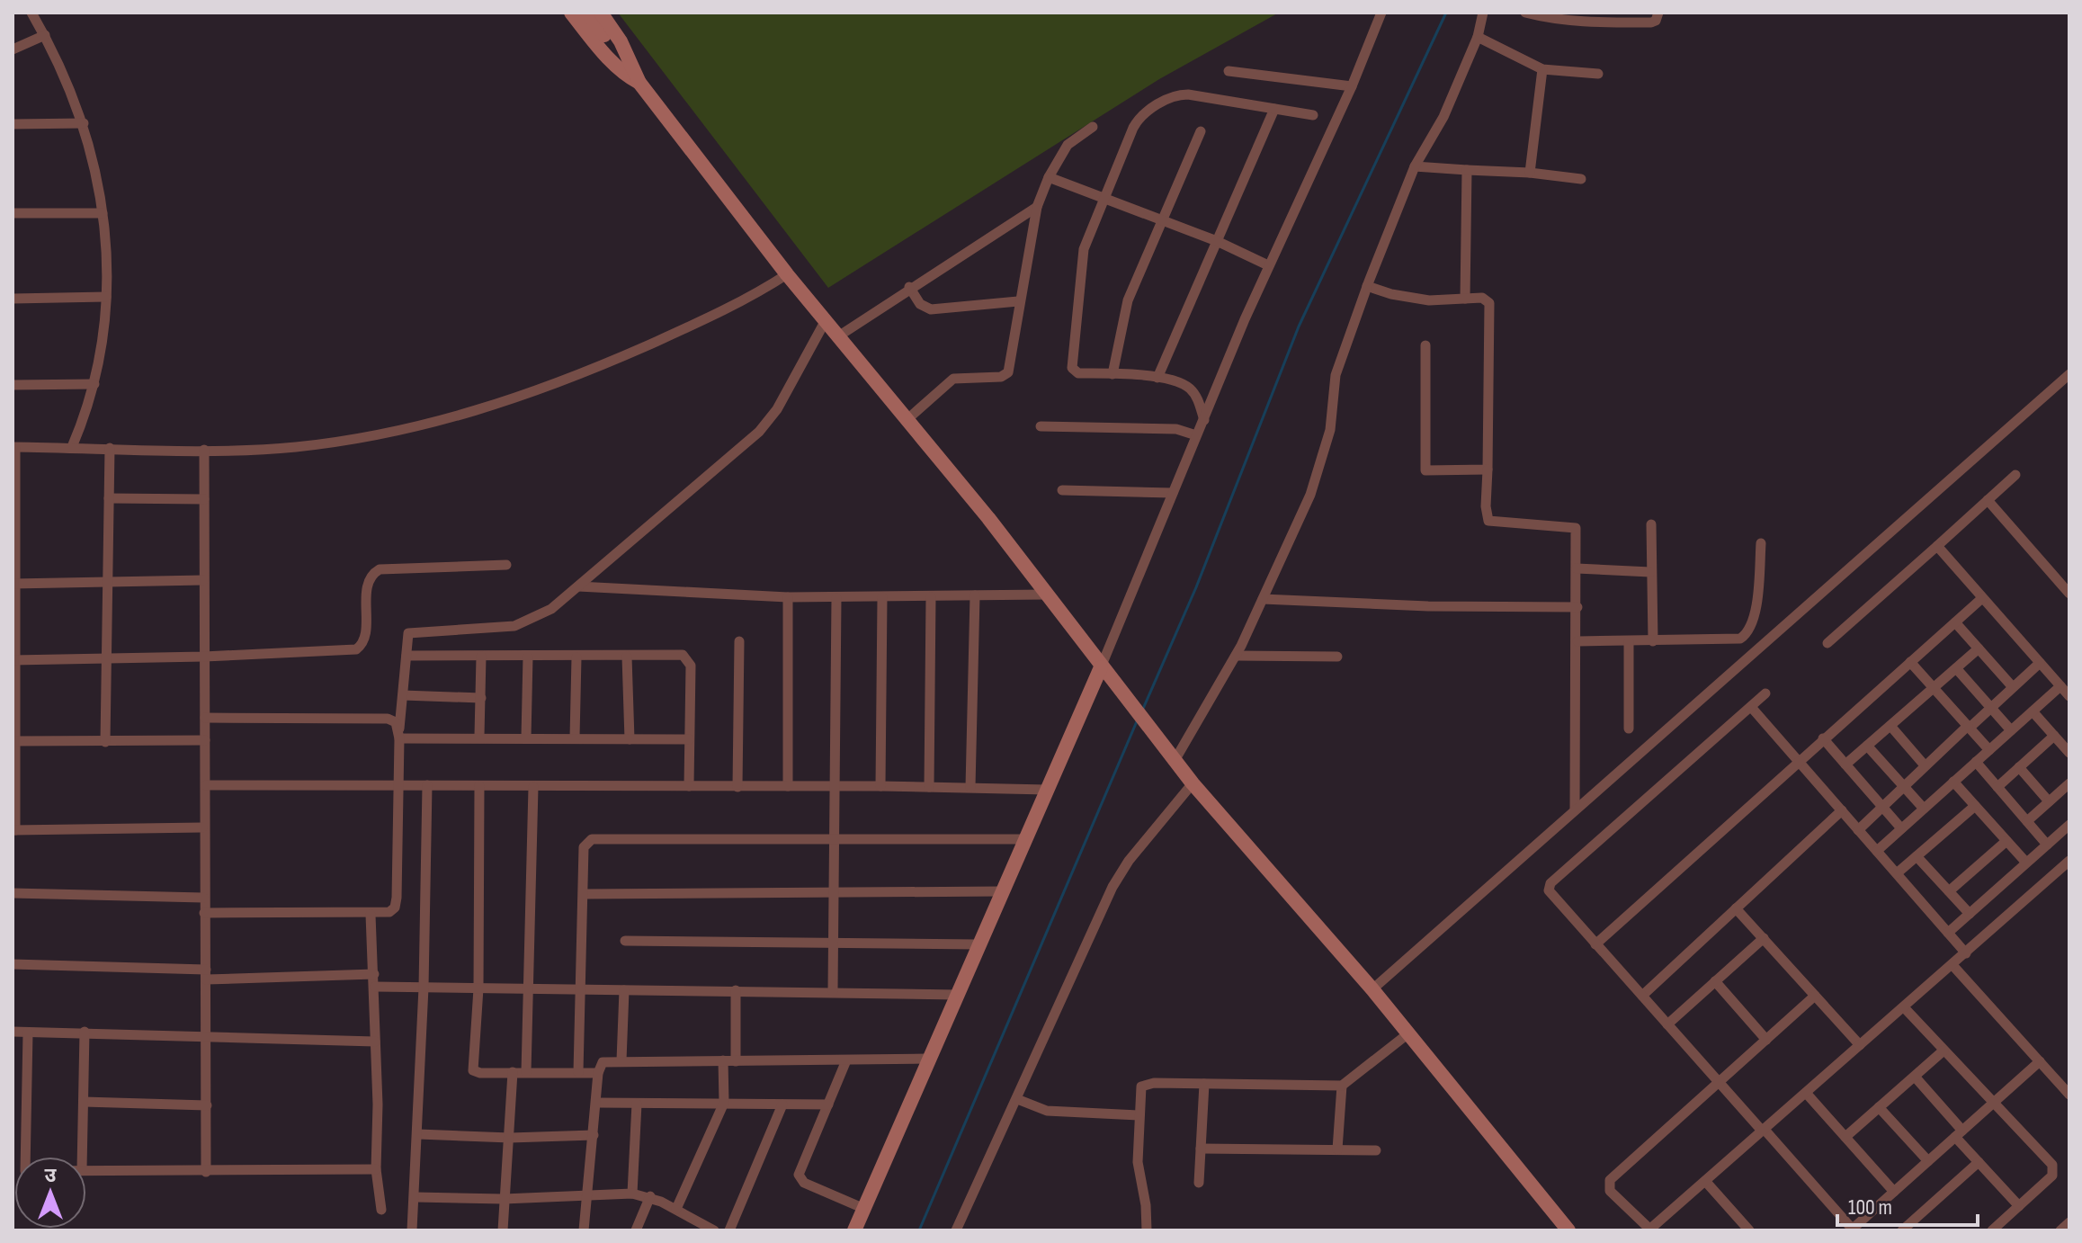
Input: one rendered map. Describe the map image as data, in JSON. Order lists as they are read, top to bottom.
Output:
{
  "scale_bar": "100 m",
  "north": "top"
}
